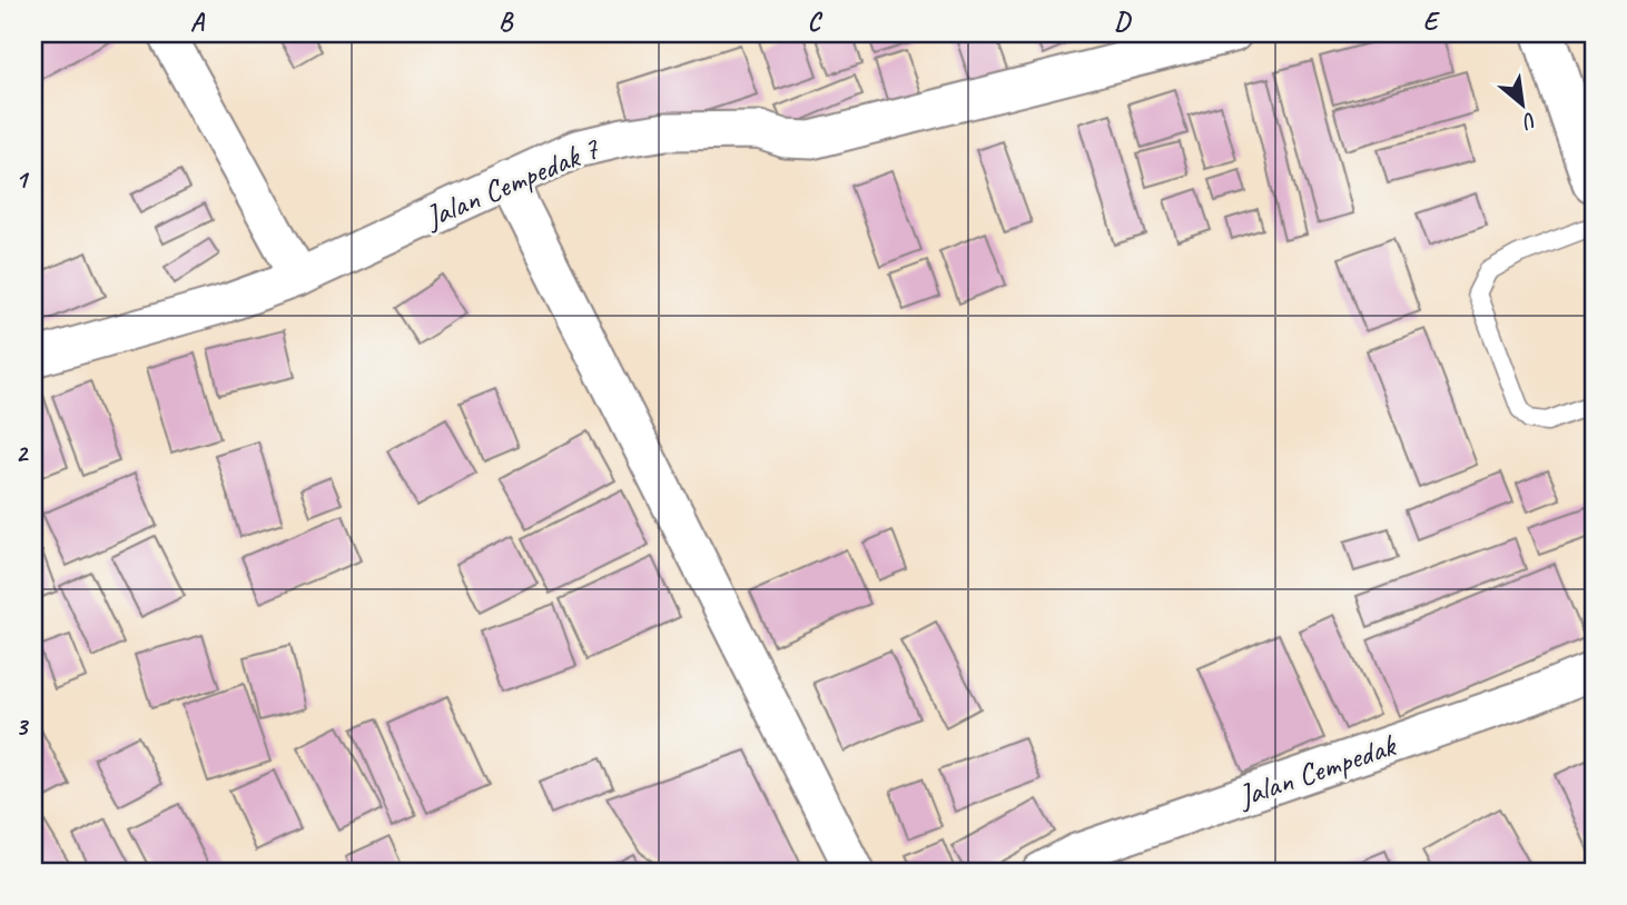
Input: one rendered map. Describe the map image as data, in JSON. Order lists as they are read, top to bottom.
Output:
{
  "streets": {
    "street": ["Jalan Cempedak 7", "Jalan Cempedak"]
  },
  "north": "bottom right",
  "grid": {
    "columns": [
      "A",
      "B",
      "C",
      "D",
      "E"
    ],
    "rows": ["1", "2", "3"]
  }
}
